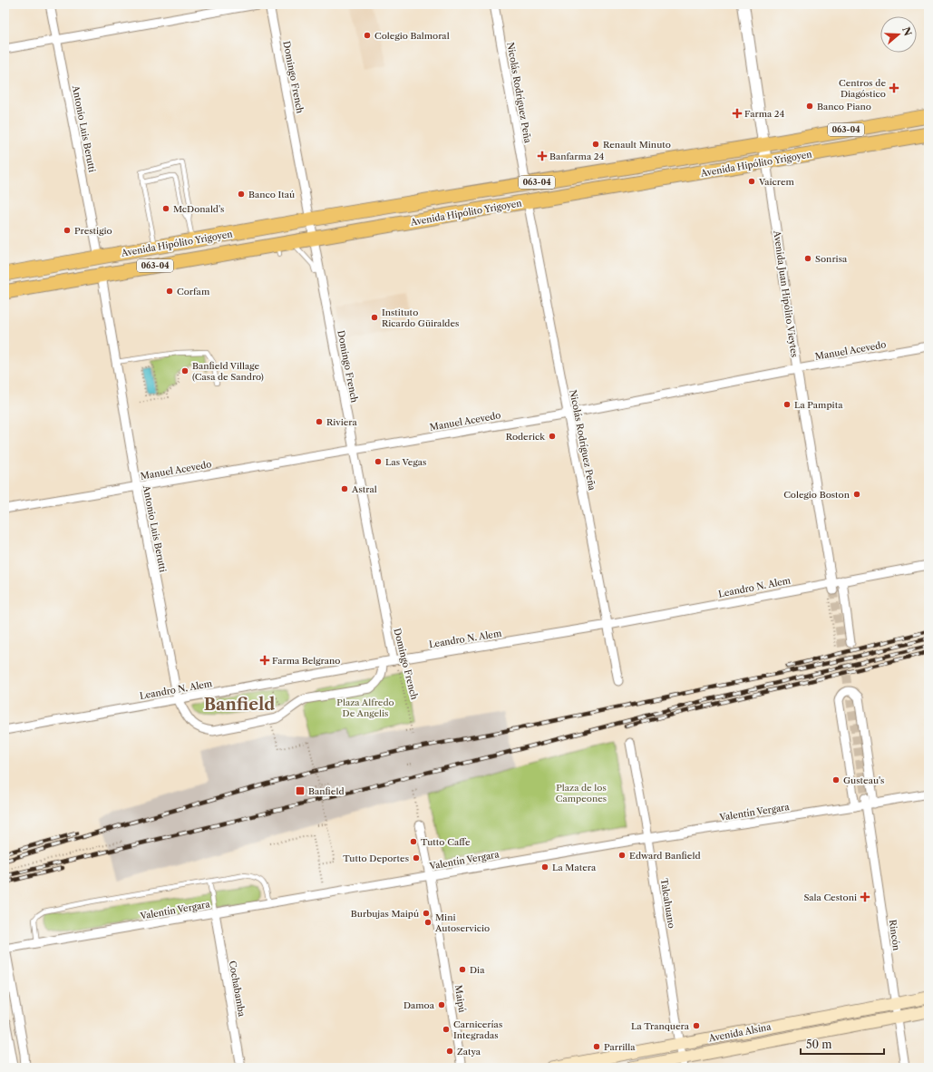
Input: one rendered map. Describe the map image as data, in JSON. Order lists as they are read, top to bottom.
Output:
{
  "streets": {
    "main road": ["063-04", "Avenida Hipólito Yrigoyen", "Avenida Alsina"],
    "street": [
      "Domingo French",
      "Nicolás Rodríguez Peña",
      "Antonio Luis Berutti",
      "Avenida Juan Hipólito Vieytes",
      "Manuel Acevedo",
      "Leandro N. Alem",
      "Valentín Vergara",
      "Talcahuano",
      "Rincón",
      "Cochabamba",
      "Maipú"
    ]
  },
  "crossings": [
    ["Domingo French", "Avenida Hipólito Yrigoyen"],
    ["Domingo French", "Manuel Acevedo"],
    ["Domingo French", "Leandro N. Alem"],
    ["Nicolás Rodríguez Peña", "Avenida Hipólito Yrigoyen"],
    ["Nicolás Rodríguez Peña", "Manuel Acevedo"],
    ["Nicolás Rodríguez Peña", "Leandro N. Alem"],
    ["Antonio Luis Berutti", "Avenida Hipólito Yrigoyen"],
    ["Antonio Luis Berutti", "Manuel Acevedo"],
    ["Antonio Luis Berutti", "Leandro N. Alem"],
    ["Avenida Hipólito Yrigoyen", "Avenida Juan Hipólito Vieytes"],
    ["Avenida Juan Hipólito Vieytes", "Manuel Acevedo"],
    ["Avenida Juan Hipólito Vieytes", "Leandro N. Alem"],
    ["Valentín Vergara", "Talcahuano"],
    ["Valentín Vergara", "Rincón"],
    ["Valentín Vergara", "Cochabamba"],
    ["Valentín Vergara", "Maipú"],
    ["Talcahuano", "Avenida Alsina"],
    ["Rincón", "Avenida Alsina"]
  ],
  "districts": ["Banfield"],
  "parks": ["Plaza Alfredo De Angelis", "Plaza de los Campeones"],
  "places": {
    "other": [
      "Colegio Balmoral",
      "Banco Piano",
      "Renault Minuto",
      "Vaicrem",
      "Banco Itaú",
      "McDonald's",
      "Prestigio",
      "Sonrisa",
      "Corfam",
      "Instituto Ricardo Güiraldes",
      "Banfield Village (Casa de Sandro)",
      "La Pampita",
      "Riviera",
      "Roderick",
      "Las Vegas",
      "Astral",
      "Colegio Boston",
      "Gusteau's",
      "Tutto Caffe",
      "Edward Banfield",
      "Tutto Deportes",
      "La Matera",
      "Burbujas Maipú",
      "Mini Autoservicio",
      "Dia",
      "Damoa",
      "La Tranquera",
      "Carnicerías Integradas",
      "Parrilla",
      "Zatya"
    ],
    "health": [
      "Centros de Diagóstico",
      "Farma 24",
      "Banfarma 24",
      "Farma Belgrano",
      "Sala Cestoni"
    ],
    "transit": ["Banfield"]
  },
  "scale_bar": "50 m",
  "north": "right"
}
